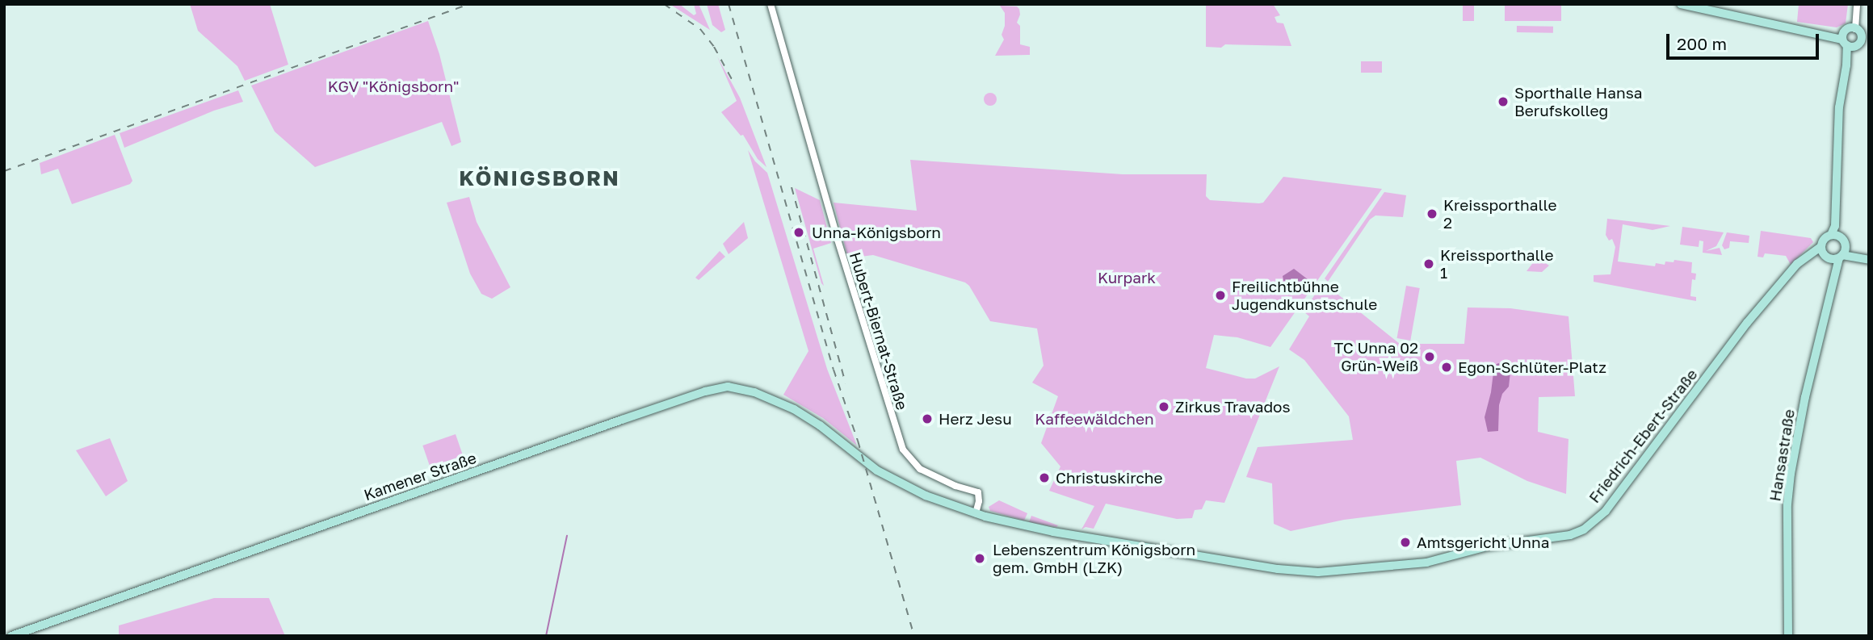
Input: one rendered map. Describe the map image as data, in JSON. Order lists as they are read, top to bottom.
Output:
{
  "streets": {
    "main road": ["Friedrich-Ebert-Straße", "Hansastraße", "Kamener Straße"],
    "street": ["Hubert-Biernat-Straße"]
  },
  "crossings": [
    ["Hubert-Biernat-Straße", "Friedrich-Ebert-Straße"],
    ["Friedrich-Ebert-Straße", "Hansastraße"],
    ["Friedrich-Ebert-Straße", "Kamener Straße"]
  ],
  "districts": ["KÖNIGSBORN"],
  "parks": ["KGV \"Königsborn\"", "Kurpark", "Kaffeewäldchen"],
  "places": [
    "Sporthalle Hansa Berufskolleg",
    "Kreissporthalle 2",
    "Unna-Königsborn",
    "Kreissporthalle 1",
    "Freilichtbühne Jugendkunstschule",
    "TC Unna 02 Grün-Weiß",
    "Egon-Schlüter-Platz",
    "Zirkus Travados",
    "Herz Jesu",
    "Christuskirche",
    "Amtsgericht Unna",
    "Lebenszentrum Königsborn gem. GmbH (LZK)"
  ],
  "scale_bar": "200 m"
}
